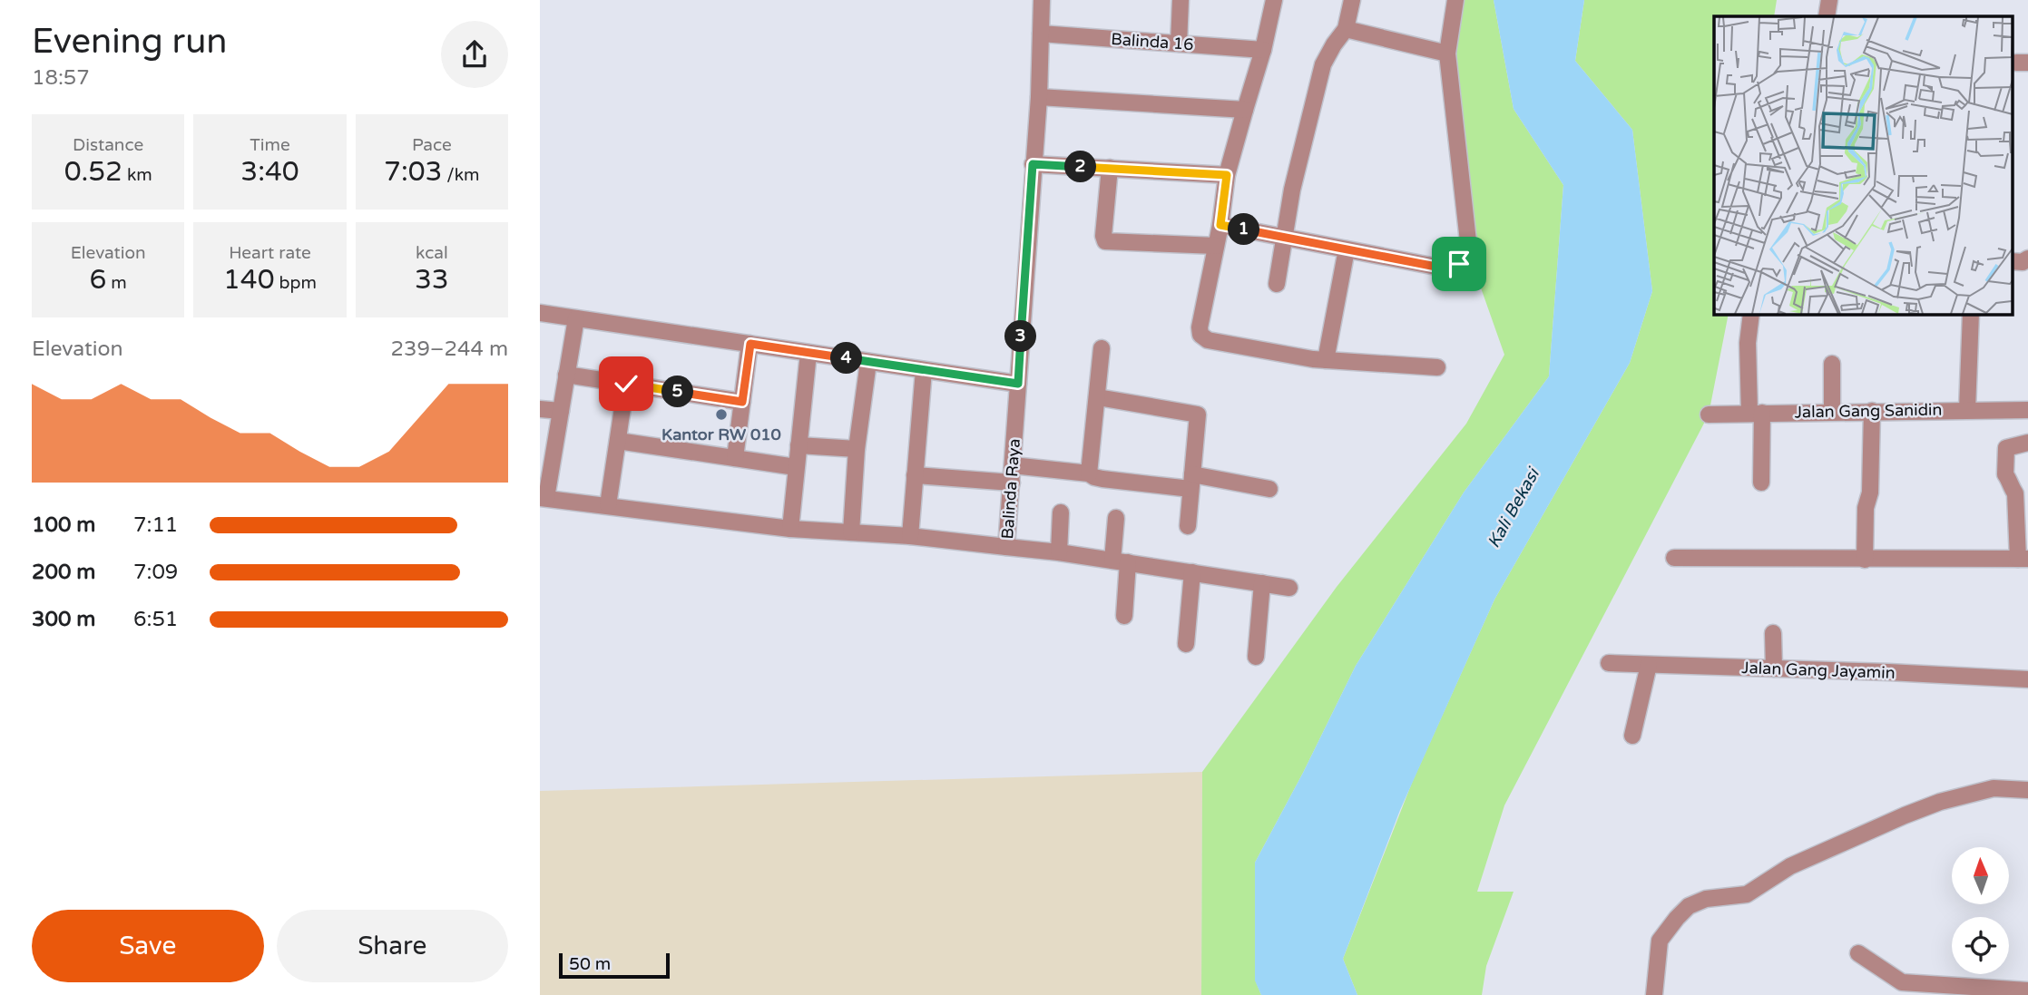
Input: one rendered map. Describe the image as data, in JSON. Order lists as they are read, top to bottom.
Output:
{
  "streets": {
    "street": [
      "Balinda 16",
      "Jalan Gang Sanidin",
      "Balinda Raya",
      "Jalan Gang Jayamin"
    ]
  },
  "crossings": [
    ["Balinda 16", "Balinda Raya"]
  ],
  "water": ["Kali Bekasi"],
  "places": ["Kantor RW 010"],
  "scale_bar": "50 m",
  "north": "top",
  "page": {
    "heading": ["Evening run", "18:57"],
    "stats": [
      ["Distance", "0.52 km"],
      ["Time", "3:40"],
      ["Pace", "7:03 /km"],
      ["Elevation", "6 m"],
      ["Heart rate", "140 bpm"],
      ["kcal", "33"]
    ],
    "pins": [
      "2",
      "1",
      "3",
      "4",
      "5"
    ],
    "chart": ["Elevation", "239–244 m"],
    "list": [
      {
        "name": "100 m",
        "note": "7:11"
      },
      {
        "name": "200 m",
        "note": "7:09"
      },
      {
        "name": "300 m",
        "note": "6:51"
      }
    ],
    "buttons": ["Save", "Share"],
    "scale": "50 m"
  }
}
